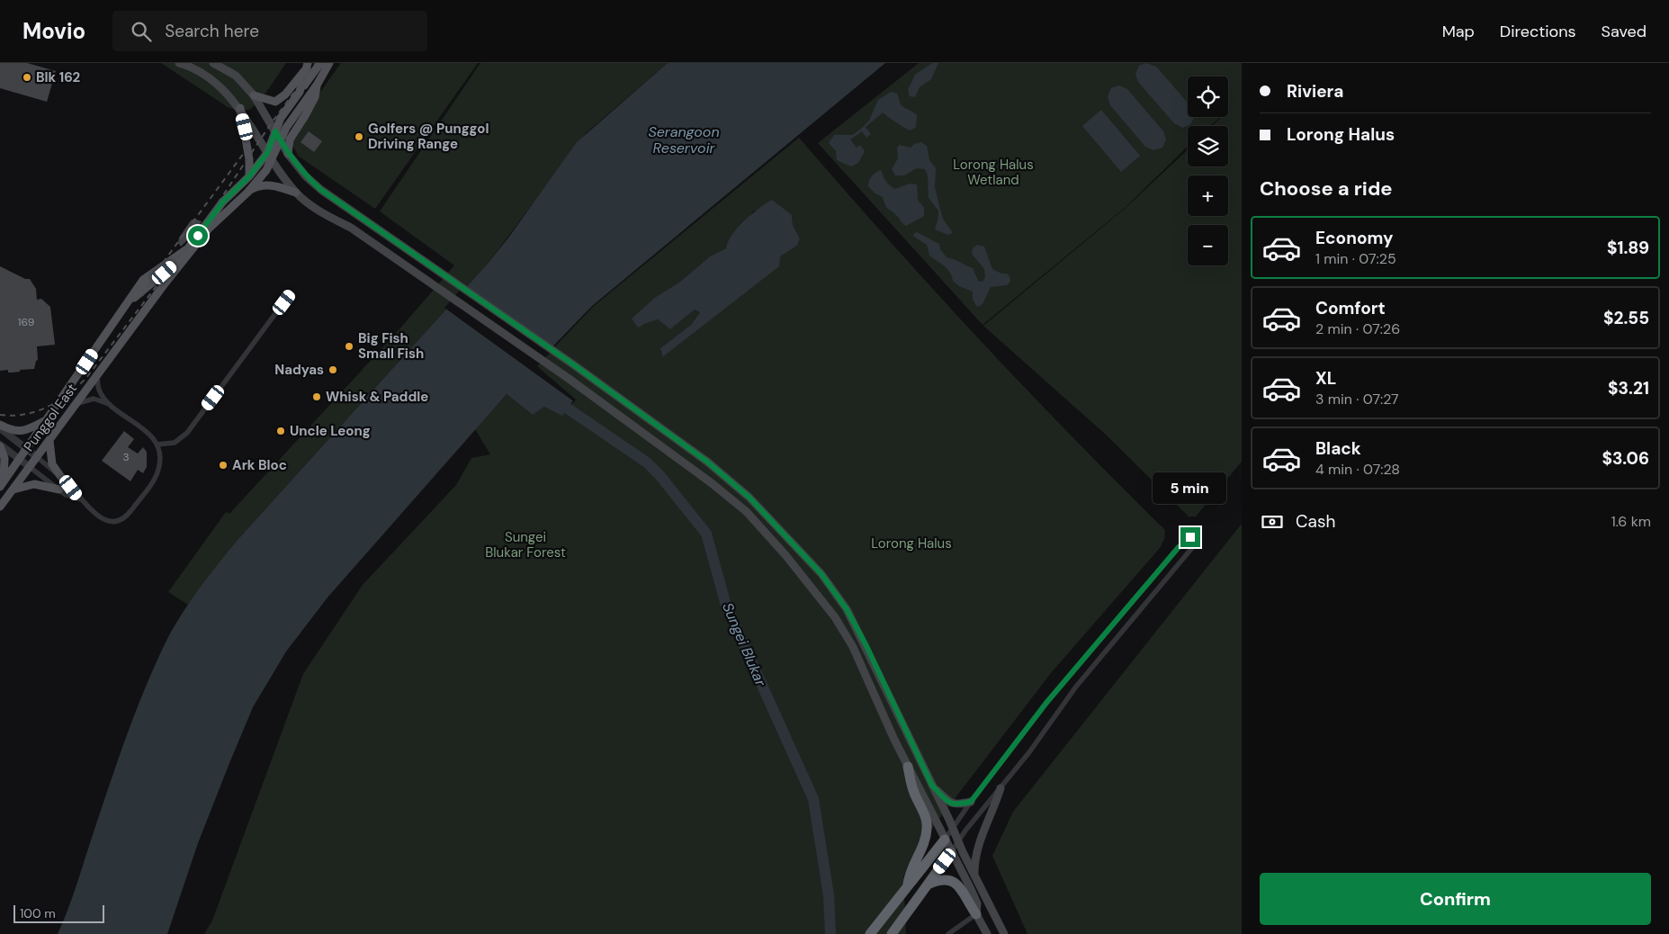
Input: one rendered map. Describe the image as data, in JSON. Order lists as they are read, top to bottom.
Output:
{
  "streets": {
    "main road": ["Punggol East"]
  },
  "water": ["Serangoon Reservoir", "Sungei Blukar"],
  "parks": ["Lorong Halus Wetland", "Sungei Blukar Forest", "Lorong Halus"],
  "places": [
    "Blk 162",
    "Golfers @ Punggol Driving Range",
    "Big Fish Small Fish",
    "Nadyas",
    "Whisk & Paddle",
    "Uncle Leong",
    "Ark Bloc"
  ],
  "house_numbers": ["169", "3"],
  "scale_bar": "100 m",
  "page": {
    "header": "Movio",
    "search": "Search here",
    "nav": ["Map", "Directions", "Saved"],
    "banner": ["Riviera", "Lorong Halus"],
    "map_buttons": ["+", "−"],
    "heading": "Choose a ride",
    "list": [
      {
        "name": "Economy",
        "note": "1 min · 07:25",
        "value": "$1.89"
      },
      {
        "name": "Comfort",
        "note": "2 min · 07:26",
        "value": "$2.55"
      },
      {
        "name": "XL",
        "note": "3 min · 07:27",
        "value": "$3.21"
      },
      {
        "name": "Black",
        "note": "4 min · 07:28",
        "value": "$3.06"
      }
    ],
    "bubble": "5 min",
    "pay": ["Cash", "1.6 km"],
    "buttons": "Confirm",
    "scale": "100 m"
  }
}
